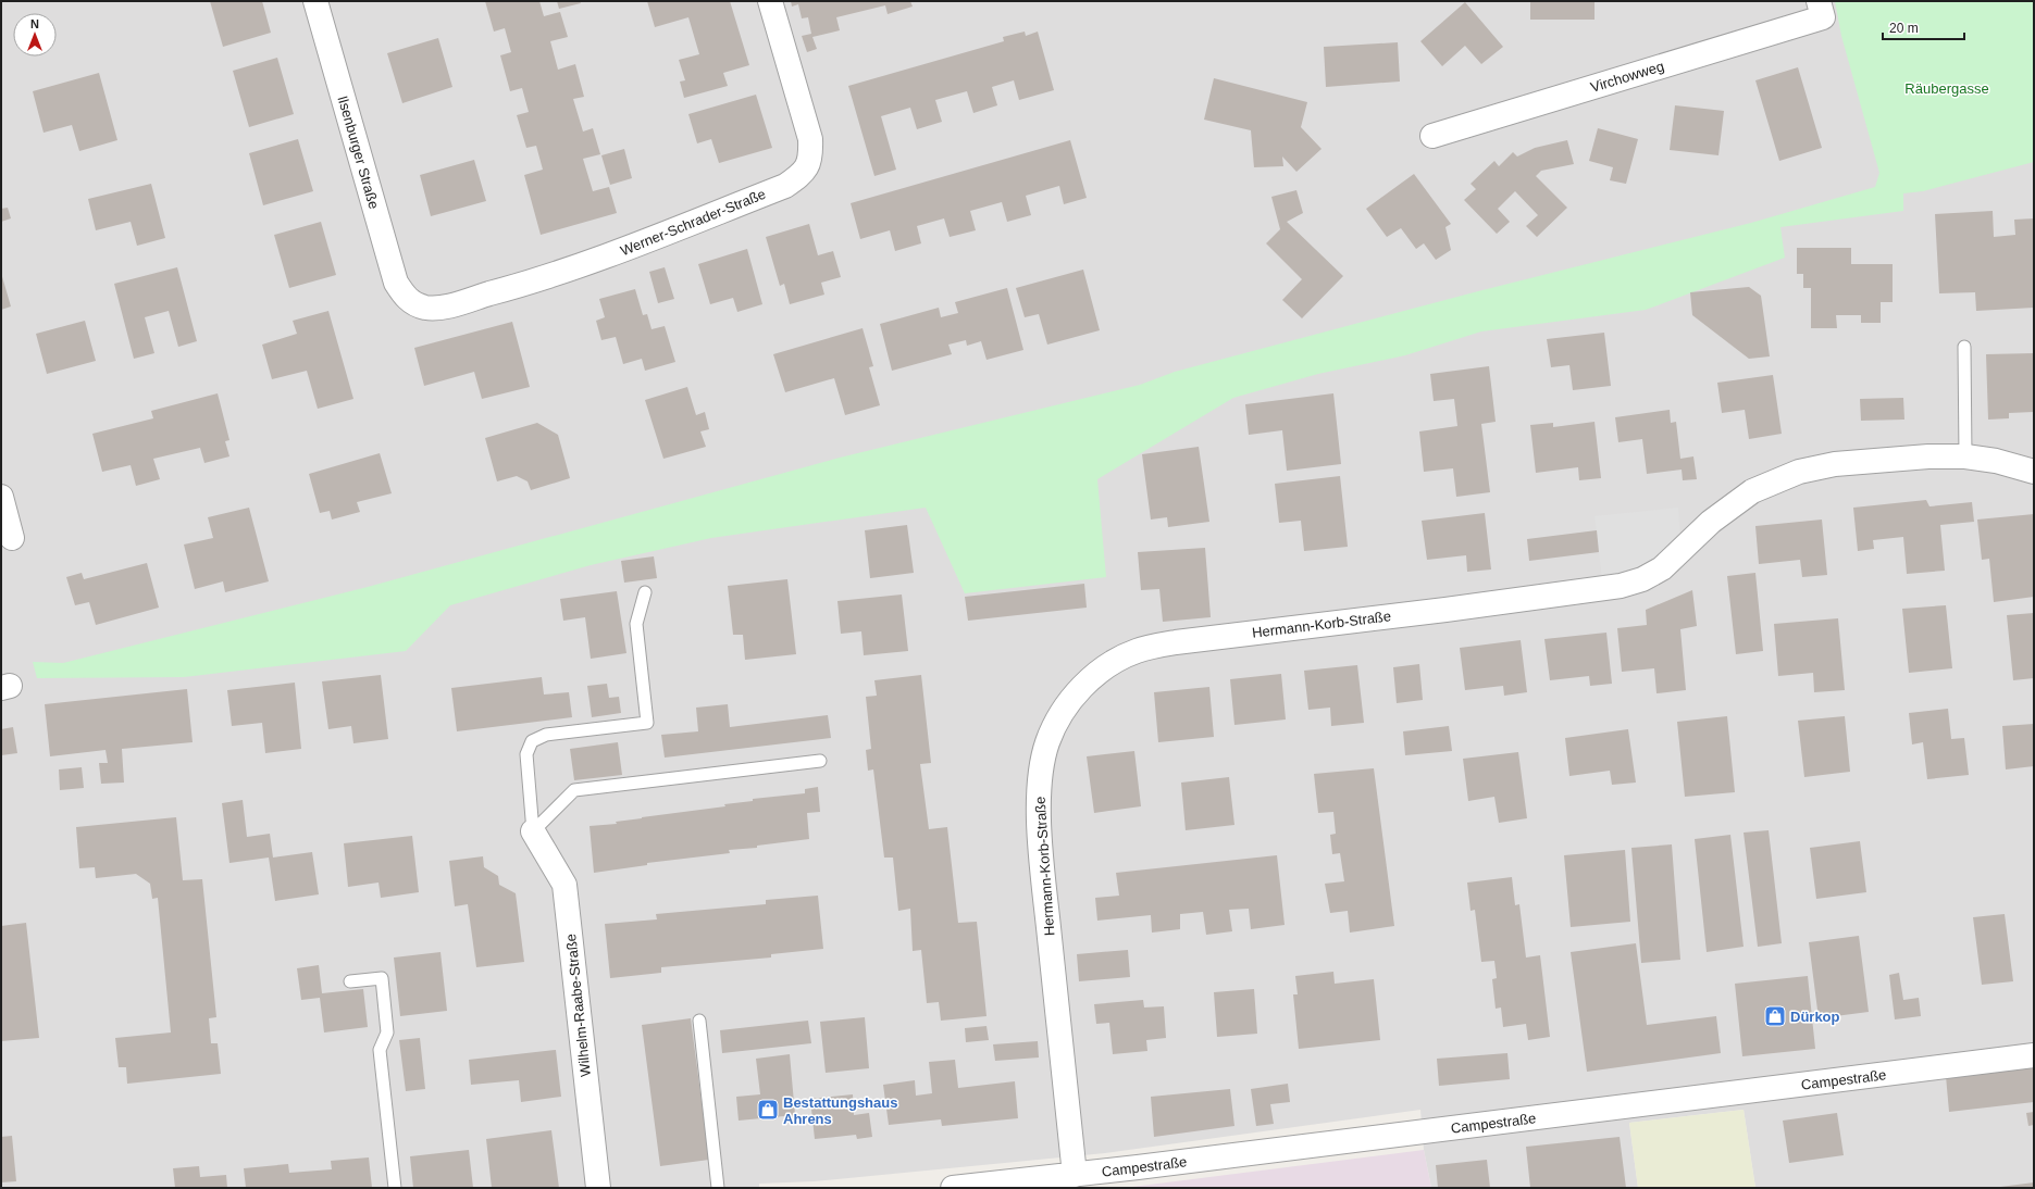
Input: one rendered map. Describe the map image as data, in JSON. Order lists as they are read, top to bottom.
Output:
{
  "streets": {
    "street": [
      "Virchowweg",
      "Ilsenburger Straße",
      "Werner-Schrader-Straße",
      "Hermann-Korb-Straße",
      "Wilhelm-Raabe-Straße",
      "Campestraße"
    ]
  },
  "crossings": [
    ["Ilsenburger Straße", "Werner-Schrader-Straße"],
    ["Hermann-Korb-Straße", "Campestraße"]
  ],
  "parks": ["Räubergasse"],
  "places": {
    "shop": ["Dürkop", "Bestattungshaus Ahrens"]
  },
  "scale_bar": "20 m",
  "north": "top"
}
